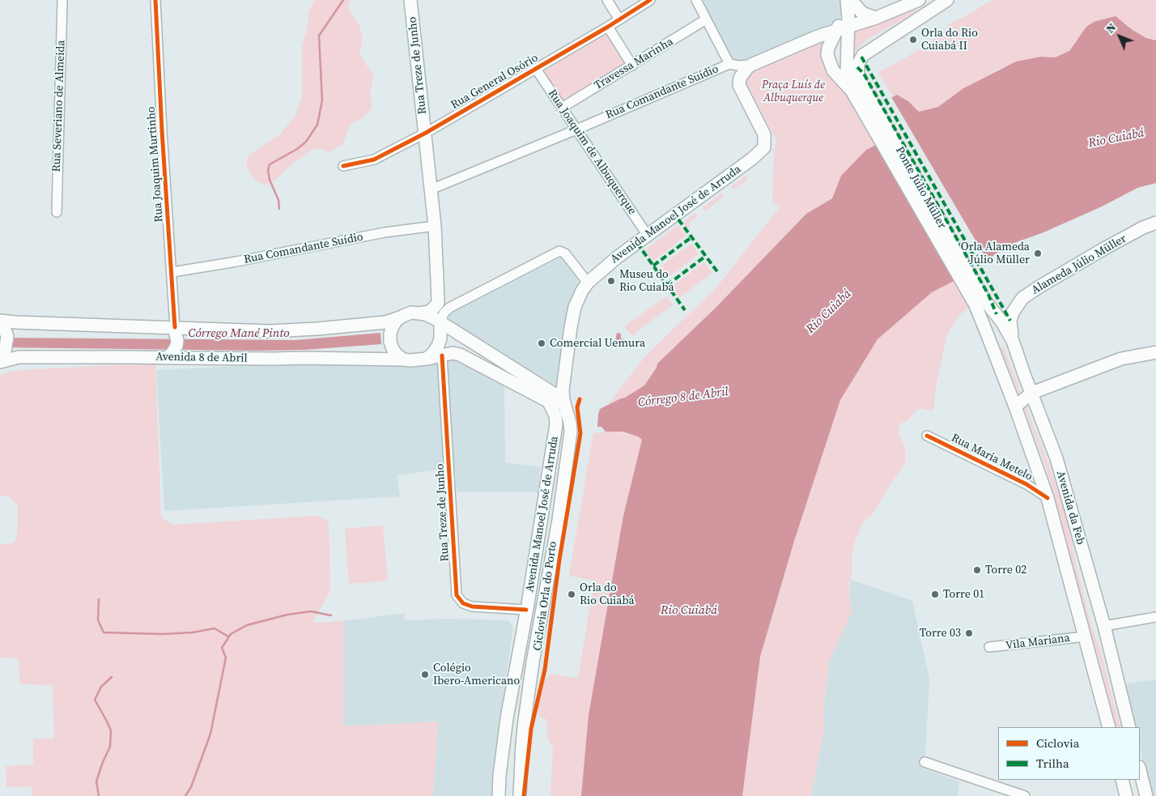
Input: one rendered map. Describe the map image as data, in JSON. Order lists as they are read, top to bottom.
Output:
{
  "streets": {
    "main road": [
      "Rua Treze de Junho",
      "Rua Comandante Suídio",
      "Ponte Júlio Müller",
      "Avenida Manoel José de Arruda",
      "Alameda Júlio Müller",
      "Avenida 8 de Abril",
      "Avenida da Feb"
    ],
    "street": [
      "Travessa Marinha",
      "Rua General Osório",
      "Rua Severiano de Almeida",
      "Rua Joaquim de Albuquerque",
      "Rua Joaquim Murtinho",
      "Rua Maria Metelo",
      "Vila Mariana"
    ],
    "cycle path": ["Ciclovia Orla do Porto"]
  },
  "crossings": [
    ["Travessa Marinha", "Rua Joaquim de Albuquerque"],
    ["Rua Treze de Junho", "Rua General Osório"],
    ["Rua Treze de Junho", "Rua Comandante Suídio"],
    ["Rua Treze de Junho", "Avenida Manoel José de Arruda"],
    ["Rua Treze de Junho", "Avenida 8 de Abril"],
    ["Rua General Osório", "Rua Joaquim de Albuquerque"],
    ["Rua Comandante Suídio", "Rua Joaquim de Albuquerque"],
    ["Rua Comandante Suídio", "Rua Joaquim Murtinho"],
    ["Rua Comandante Suídio", "Avenida Manoel José de Arruda"],
    ["Rua Joaquim de Albuquerque", "Avenida Manoel José de Arruda"],
    ["Rua Joaquim Murtinho", "Avenida 8 de Abril"],
    ["Ponte Júlio Müller", "Avenida da Feb"],
    ["Avenida Manoel José de Arruda", "Avenida 8 de Abril"],
    ["Alameda Júlio Müller", "Avenida da Feb"],
    ["Rua Maria Metelo", "Avenida da Feb"],
    ["Avenida da Feb", "Vila Mariana"]
  ],
  "water": ["Rio Cuiabá", "Córrego Mané Pinto", "Córrego 8 de Abril"],
  "parks": ["Praça Luís de Albuquerque"],
  "places": [
    "Orla do Rio Cuiabá II",
    "Orla Alameda Júlio Müller",
    "Museu do Rio Cuiabá",
    "Comercial Uemura",
    "Torre 02",
    "Orla do Rio Cuiabá",
    "Torre 01",
    "Torre 03",
    "Colégio Ibero-Americano"
  ],
  "legend": ["Ciclovia", "Trilha"],
  "north": "top left"
}
